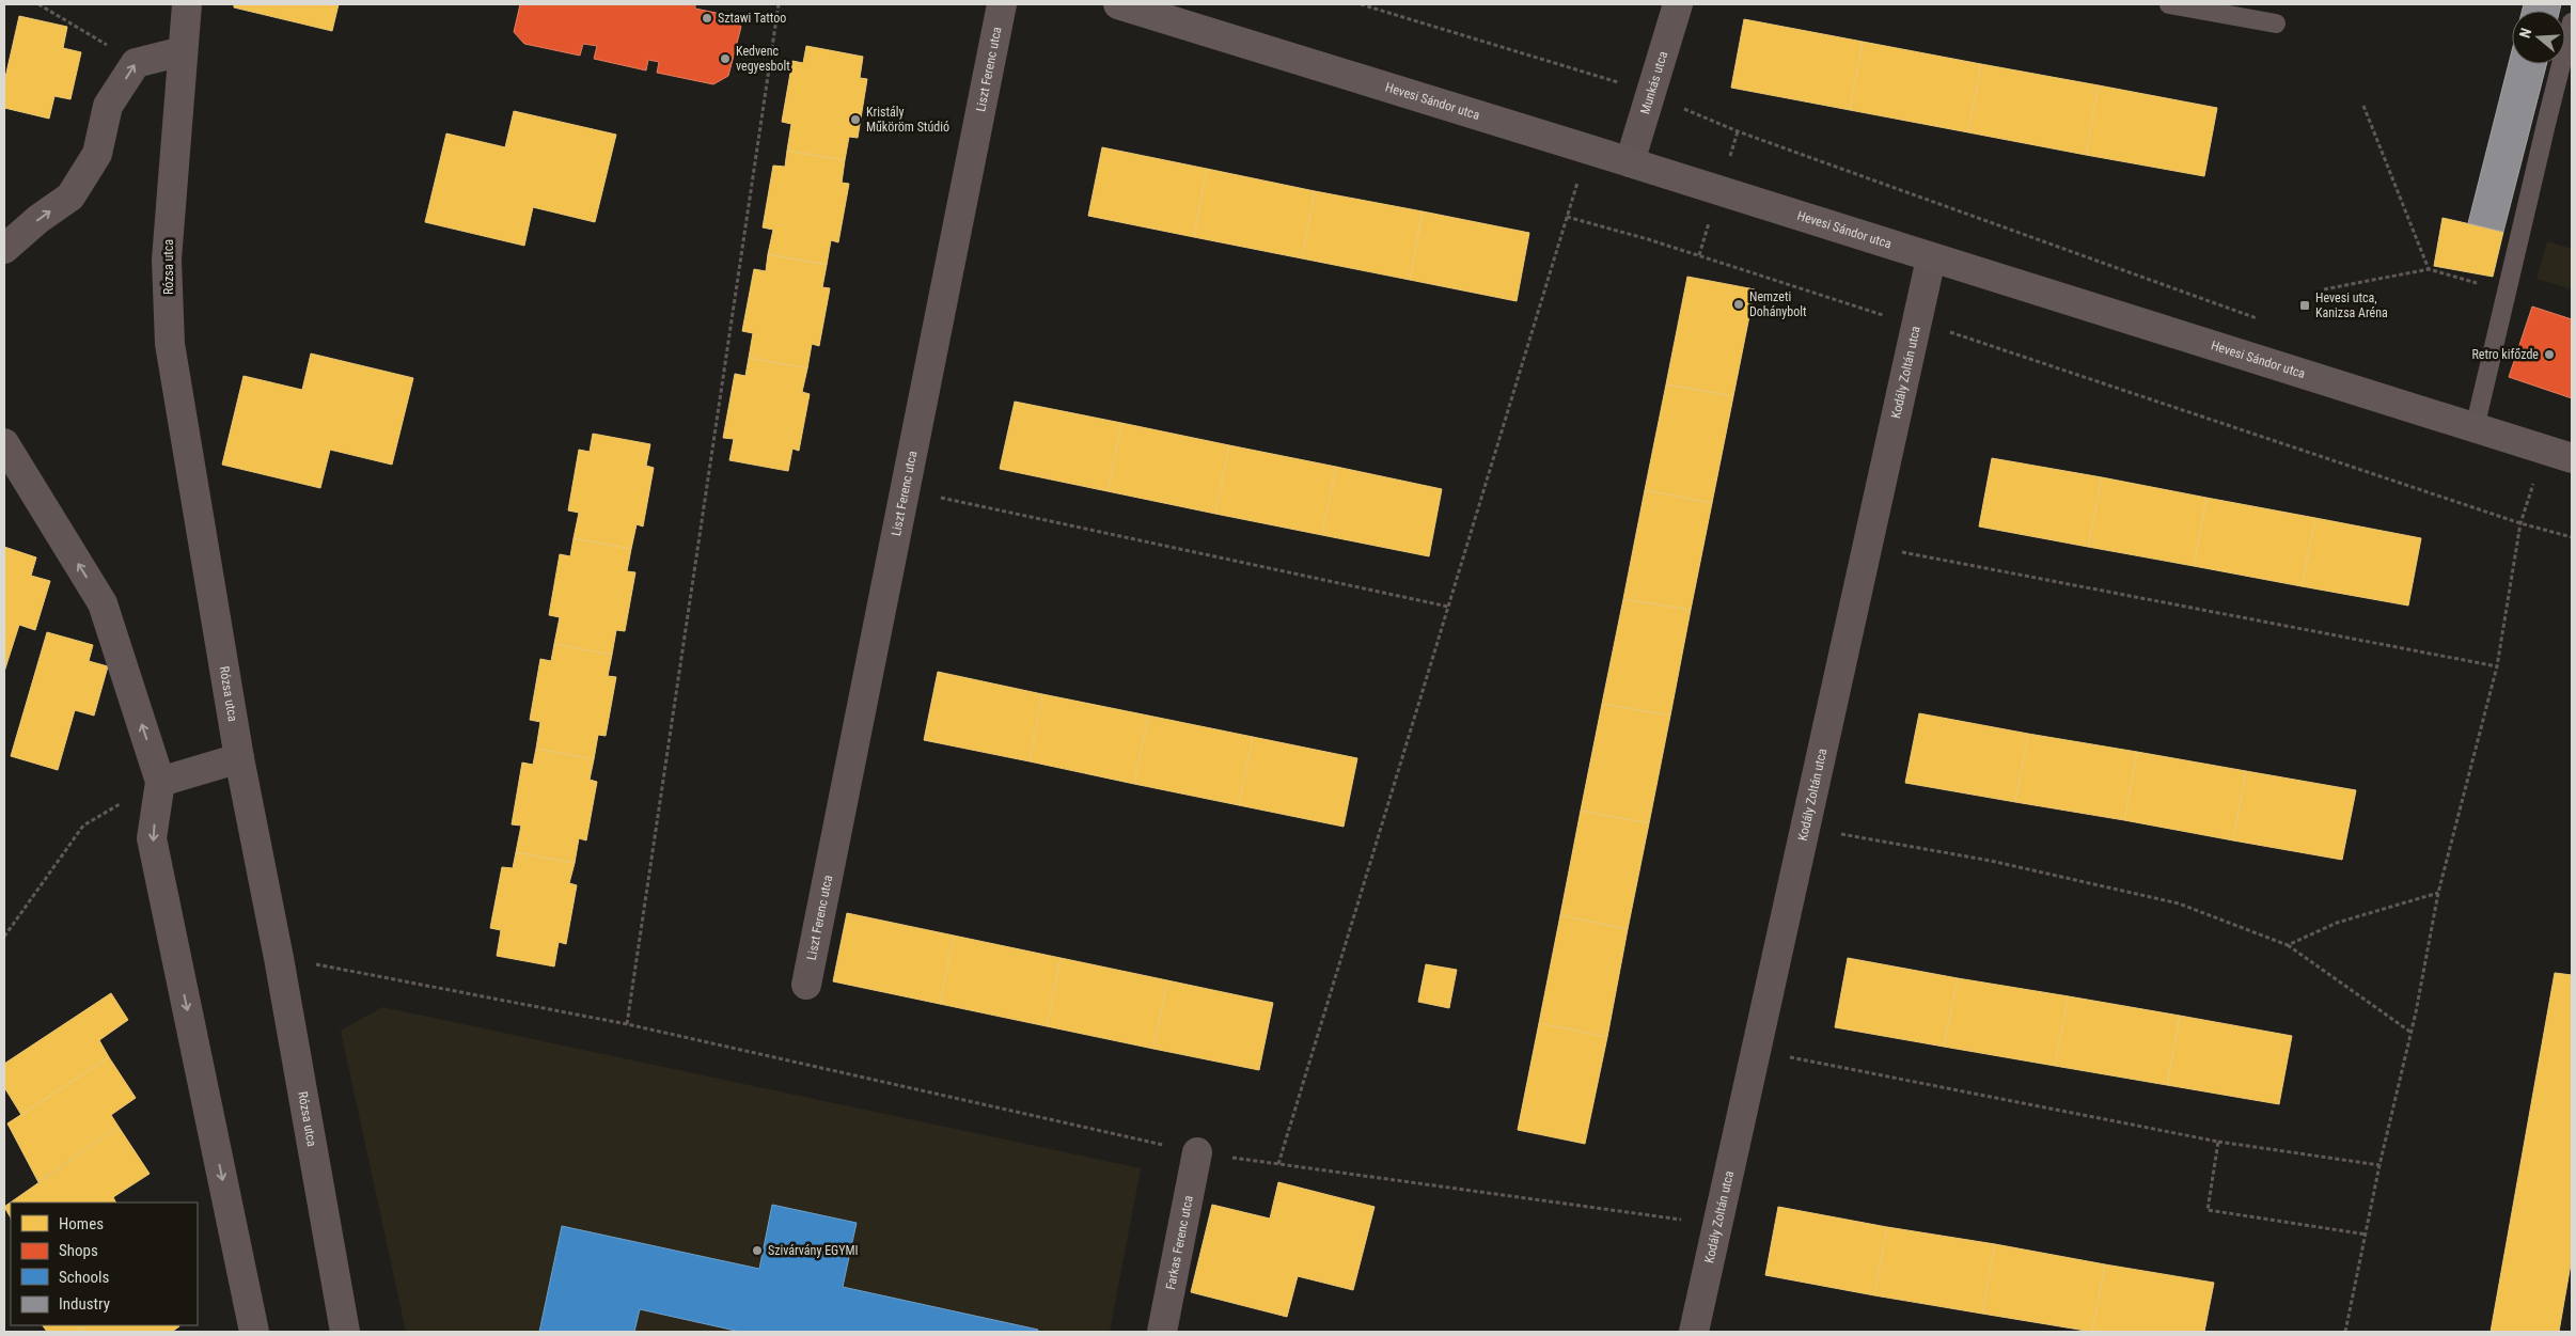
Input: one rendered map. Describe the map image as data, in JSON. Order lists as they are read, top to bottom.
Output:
{
  "streets": {
    "main road": ["Hevesi Sándor utca"],
    "street": [
      "Liszt Ferenc utca",
      "Munkás utca",
      "Rózsa utca",
      "Kodály Zoltán utca",
      "Farkas Ferenc utca"
    ]
  },
  "crossings": [
    ["Munkás utca", "Hevesi Sándor utca"],
    ["Hevesi Sándor utca", "Kodály Zoltán utca"]
  ],
  "places": {
    "other": [
      "Sztawi Tattoo",
      "Kedvenc vegyesbolt",
      "Kristály Műköröm Stúdió",
      "Nemzeti Dohánybolt",
      "Retro kifőzde",
      "Szivárvány EGYMI"
    ],
    "transit": ["Hevesi utca, Kanizsa Aréna"]
  },
  "legend": [
    "Homes",
    "Shops",
    "Schools",
    "Industry"
  ],
  "north": "left"
}
